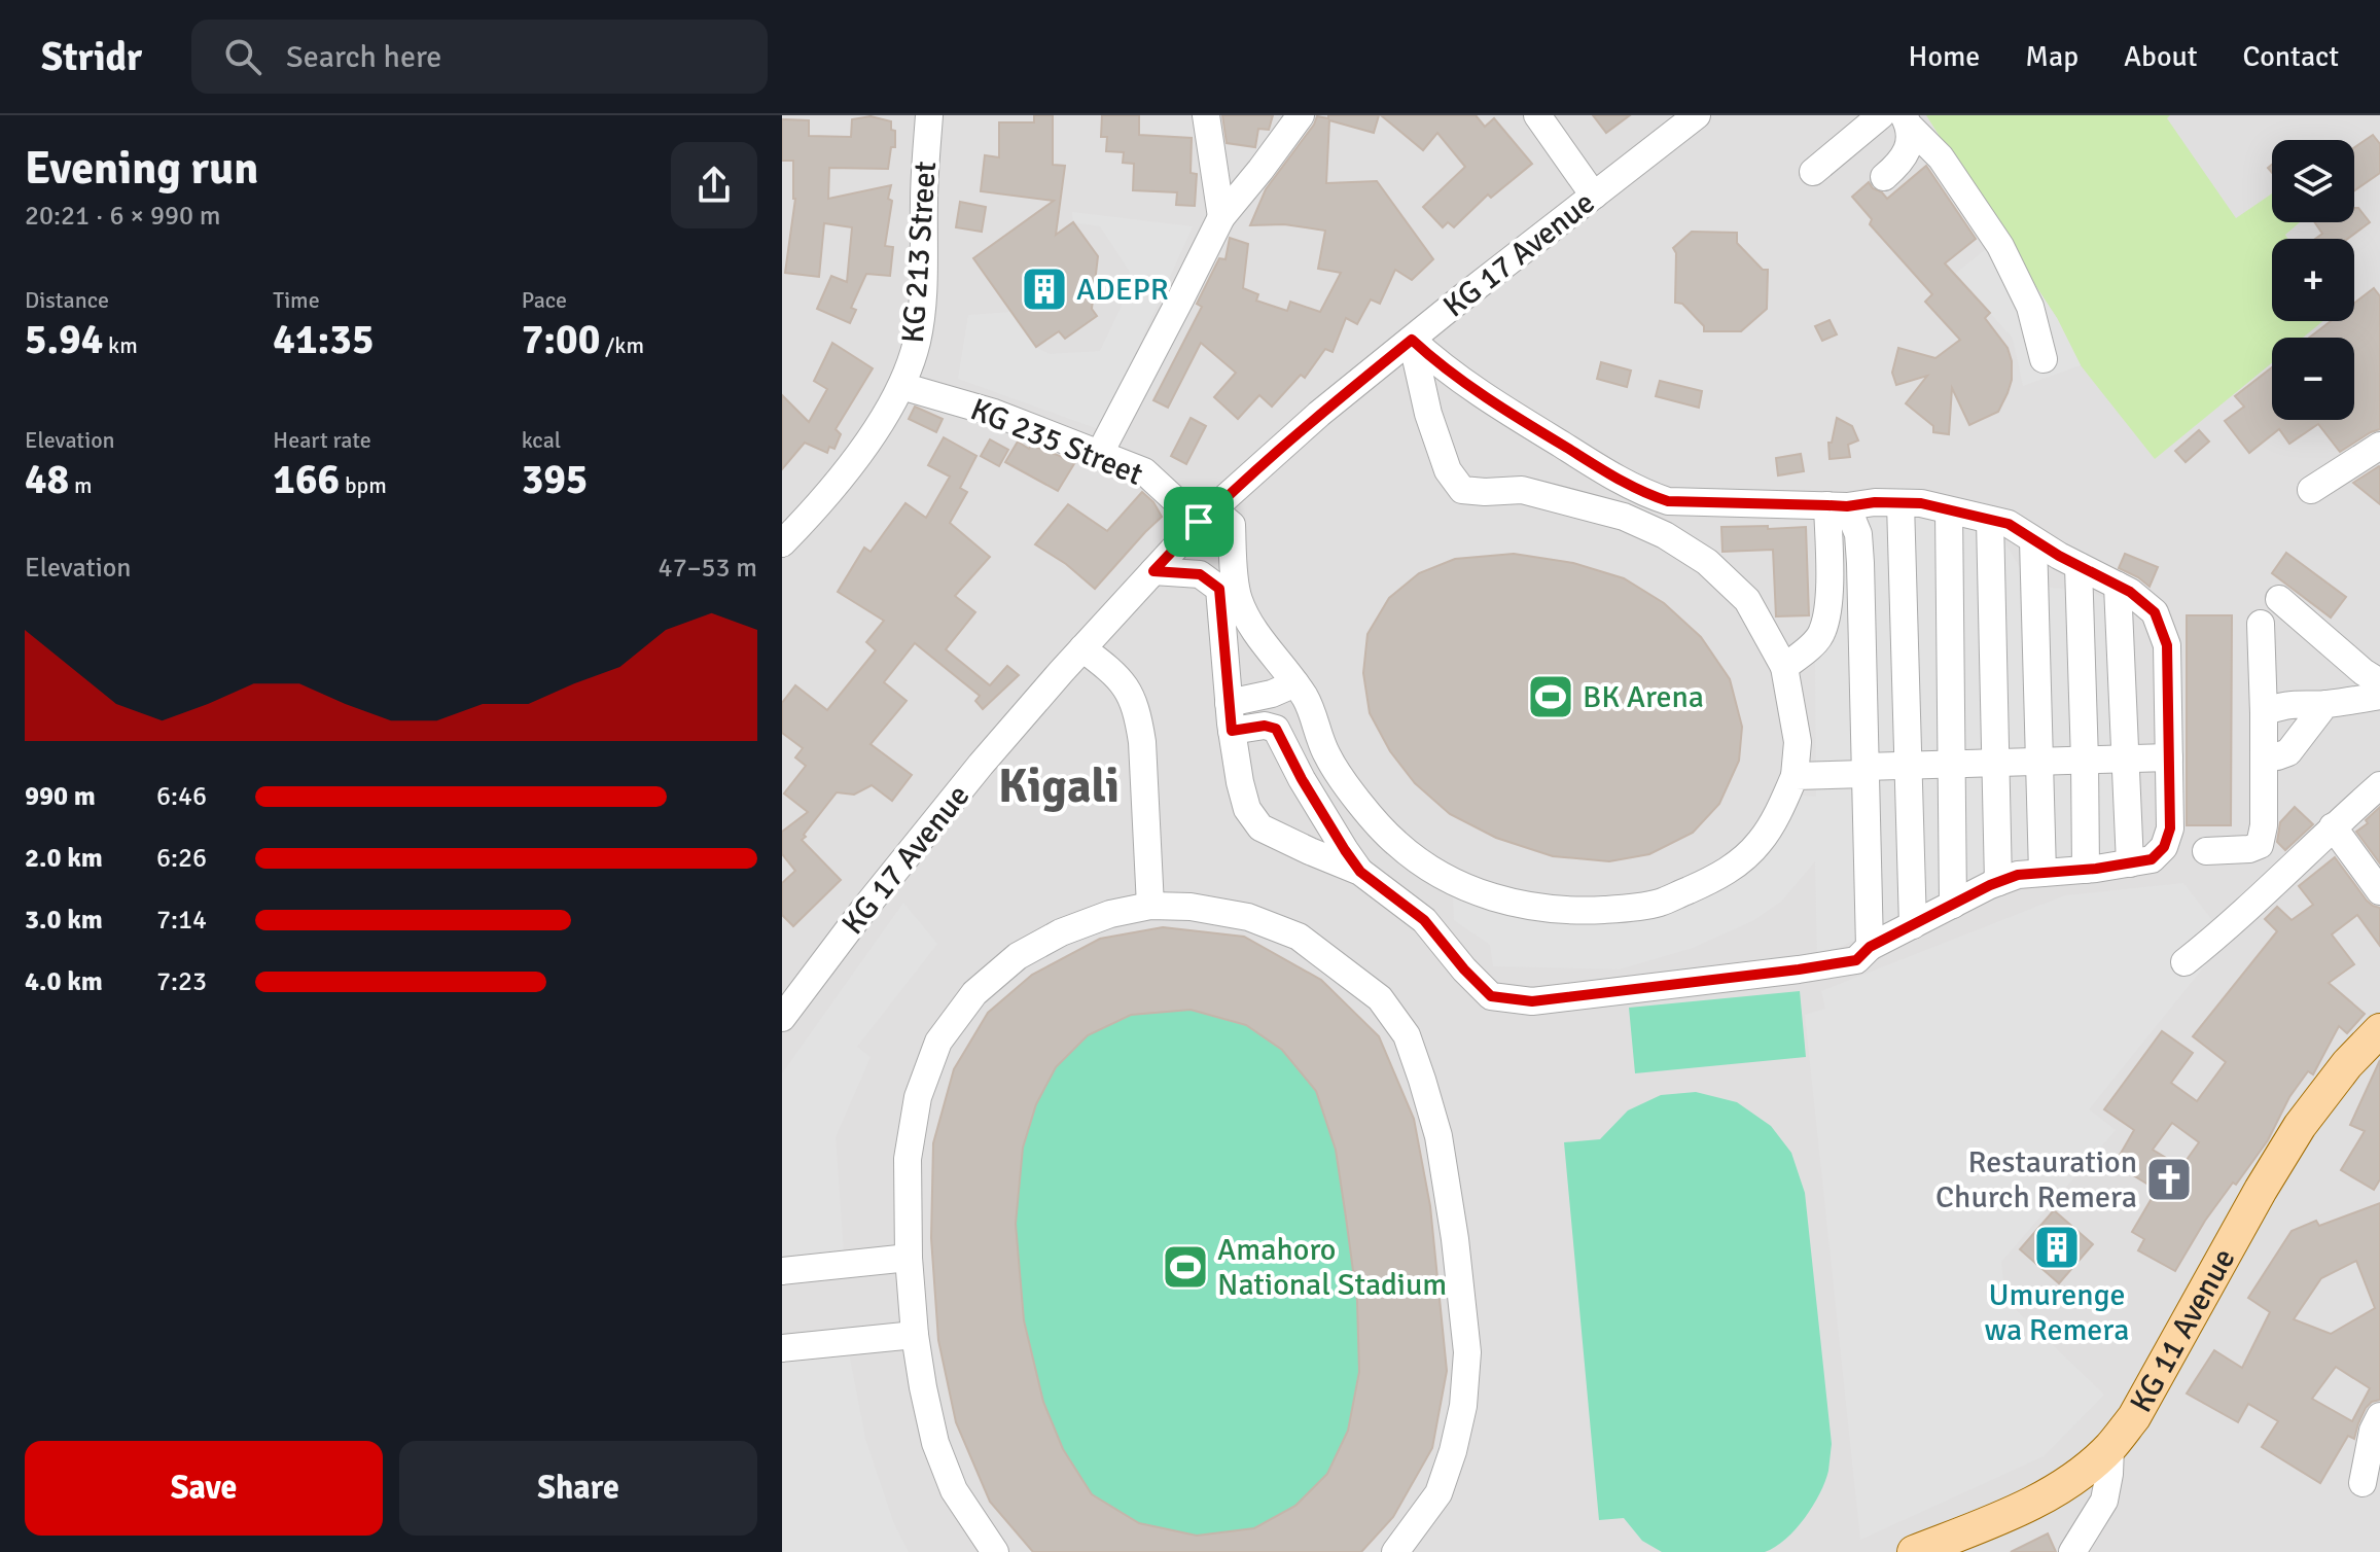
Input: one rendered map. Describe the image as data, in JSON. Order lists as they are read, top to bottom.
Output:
{
  "streets": {
    "main road": ["KG 11 Avenue"],
    "street": ["KG 213 Street", "KG 17 Avenue", "KG 235 Street"]
  },
  "crossings": [
    ["KG 213 Street", "KG 235 Street"],
    ["KG 17 Avenue", "KG 235 Street"]
  ],
  "districts": ["Kigali"],
  "places": {
    "building": ["ADEPR", "Umurenge wa Remera"],
    "sports": ["BK Arena", "Amahoro National Stadium"],
    "church": ["Restauration Church Remera"]
  },
  "page": {
    "header": "Stridr",
    "search": "Search here",
    "nav": [
      "Home",
      "Map",
      "About",
      "Contact"
    ],
    "heading": ["Evening run", "20:21 · 6 × 990 m"],
    "map_buttons": ["+", "−"],
    "stats": [
      ["Distance", "5.94 km"],
      ["Time", "41:35"],
      ["Pace", "7:00 /km"],
      ["Elevation", "48 m"],
      ["Heart rate", "166 bpm"],
      ["kcal", "395"]
    ],
    "chart": ["Elevation", "47–53 m"],
    "list": [
      {
        "name": "990 m",
        "note": "6:46"
      },
      {
        "name": "2.0 km",
        "note": "6:26"
      },
      {
        "name": "3.0 km",
        "note": "7:14"
      },
      {
        "name": "4.0 km",
        "note": "7:23"
      }
    ],
    "buttons": ["Save", "Share"]
  }
}
